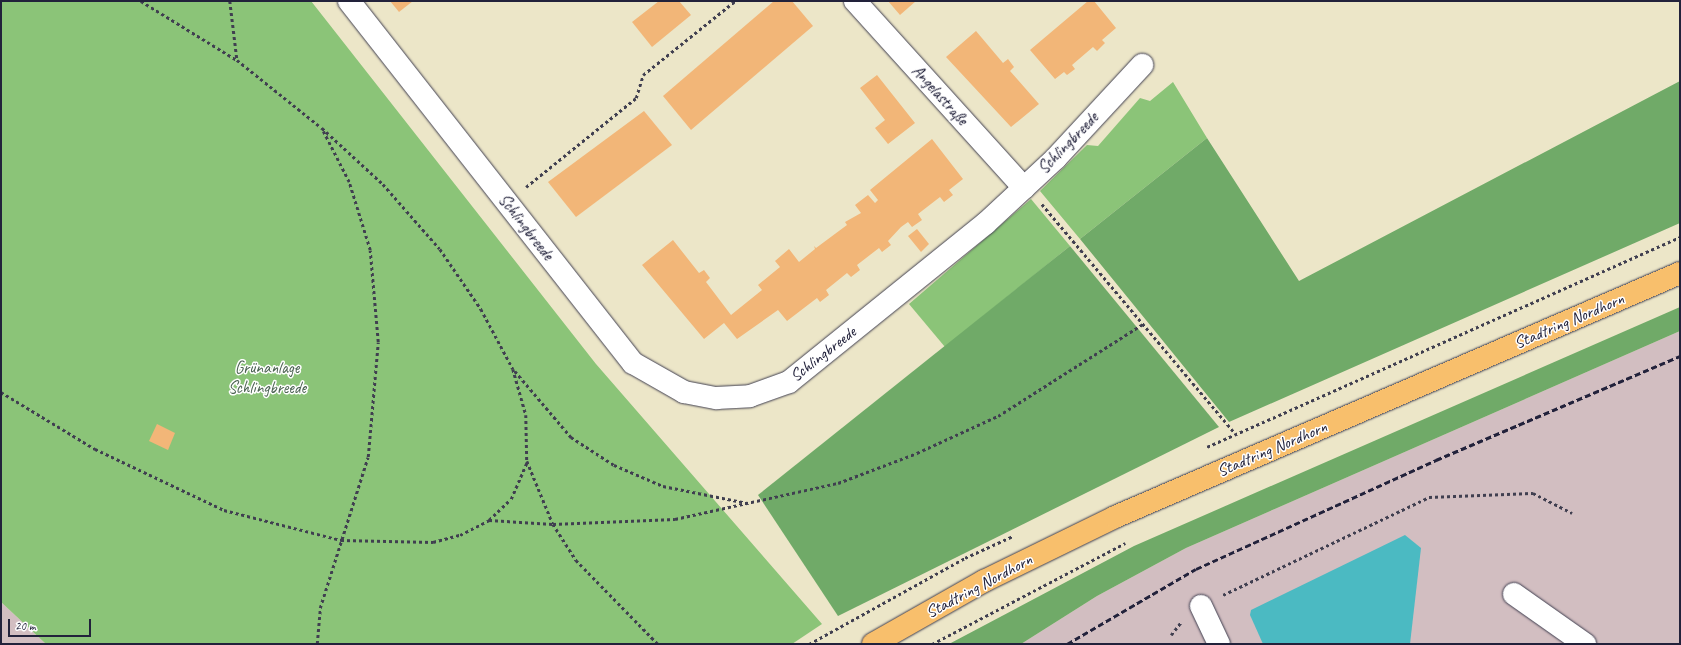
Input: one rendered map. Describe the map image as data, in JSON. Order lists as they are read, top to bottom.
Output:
{
  "streets": {
    "main road": ["Stadtring Nordhorn"],
    "street": ["Angelastraße", "Schlingbreede"]
  },
  "crossings": [
    ["Angelastraße", "Schlingbreede"]
  ],
  "parks": ["Grünanlage Schlingbreede"],
  "scale_bar": "20 m"
}
